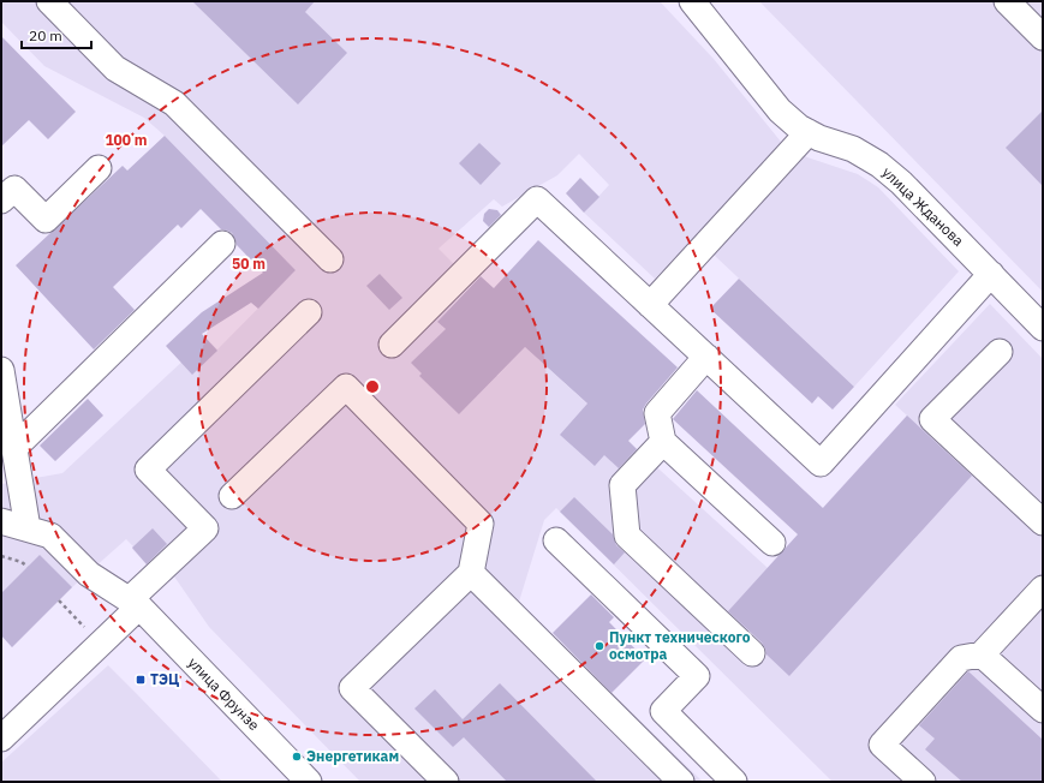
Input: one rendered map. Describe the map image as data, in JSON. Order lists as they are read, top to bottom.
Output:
{
  "streets": {
    "street": ["улица Жданова", "улица Фрунзе"]
  },
  "places": {
    "other": ["Пункт технического осмотра", "Энергетикам"],
    "transit": ["ТЭЦ"]
  },
  "scale_bar": "20 m",
  "rings": ["100 m", "50 m"]
}
